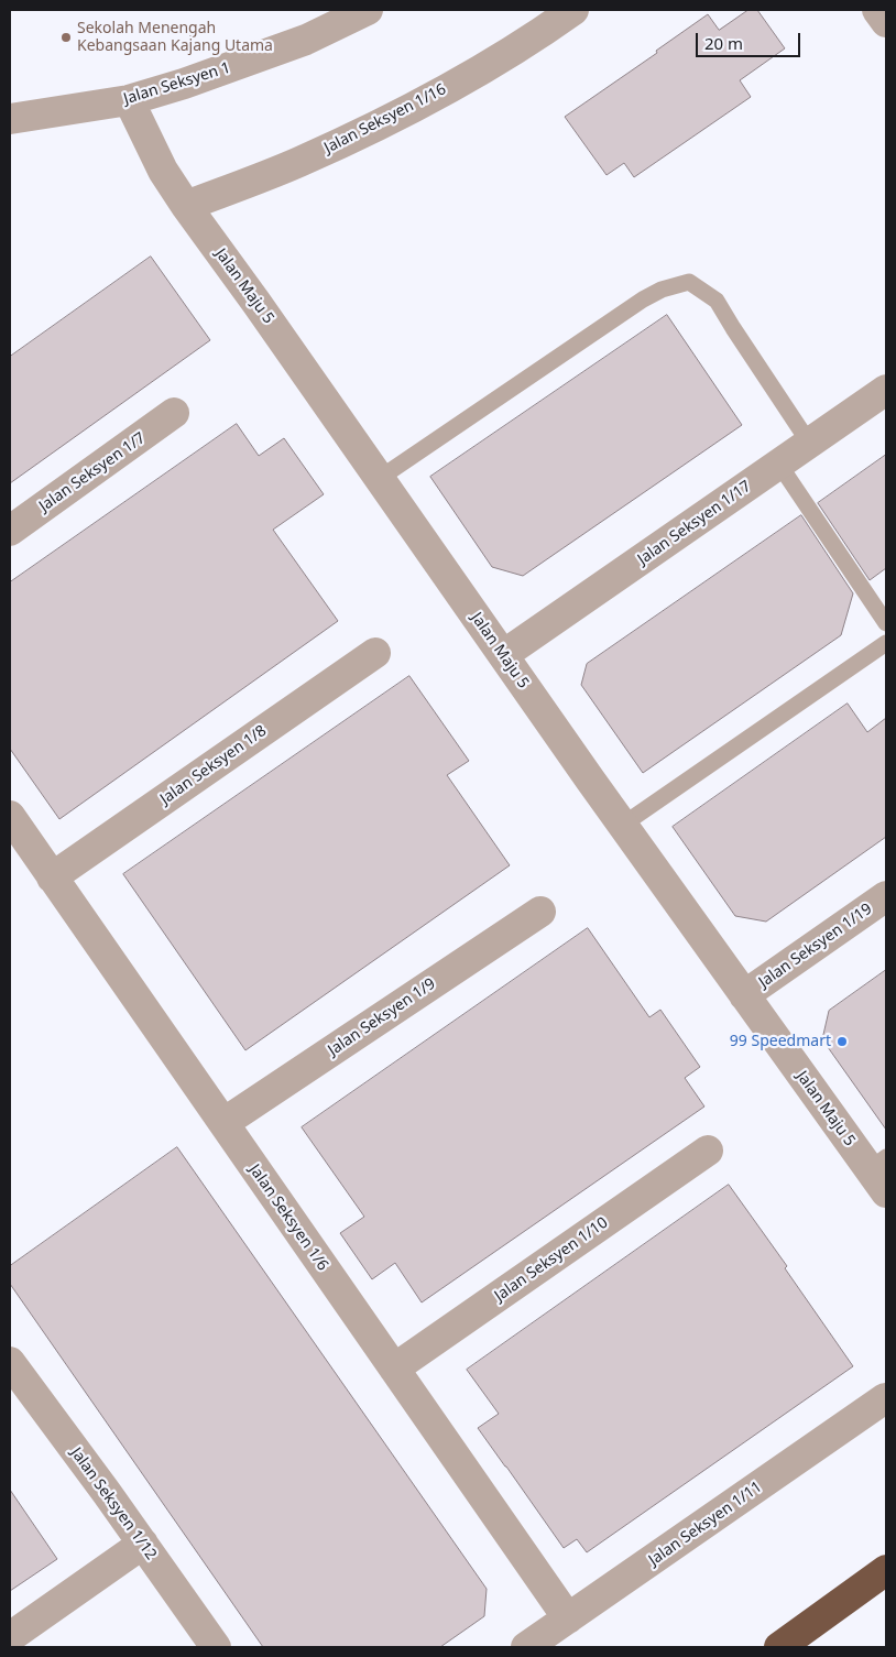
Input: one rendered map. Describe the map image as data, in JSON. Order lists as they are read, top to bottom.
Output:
{
  "streets": {
    "street": [
      "Jalan Seksyen 1",
      "Jalan Seksyen 1/16",
      "Jalan Maju 5",
      "Jalan Seksyen 1/7",
      "Jalan Seksyen 1/17",
      "Jalan Seksyen 1/8",
      "Jalan Seksyen 1/19",
      "Jalan Seksyen 1/9",
      "Jalan Seksyen 1/6",
      "Jalan Seksyen 1/10",
      "Jalan Seksyen 1/12",
      "Jalan Seksyen 1/11"
    ]
  },
  "crossings": [
    ["Jalan Seksyen 1", "Jalan Maju 5"],
    ["Jalan Seksyen 1/16", "Jalan Maju 5"],
    ["Jalan Maju 5", "Jalan Seksyen 1/17"],
    ["Jalan Maju 5", "Jalan Seksyen 1/19"],
    ["Jalan Seksyen 1/8", "Jalan Seksyen 1/6"],
    ["Jalan Seksyen 1/9", "Jalan Seksyen 1/6"],
    ["Jalan Seksyen 1/6", "Jalan Seksyen 1/10"],
    ["Jalan Seksyen 1/6", "Jalan Seksyen 1/11"]
  ],
  "places": ["Sekolah Menengah Kebangsaan Kajang Utama", "99 Speedmart"],
  "scale_bar": "20 m"
}
